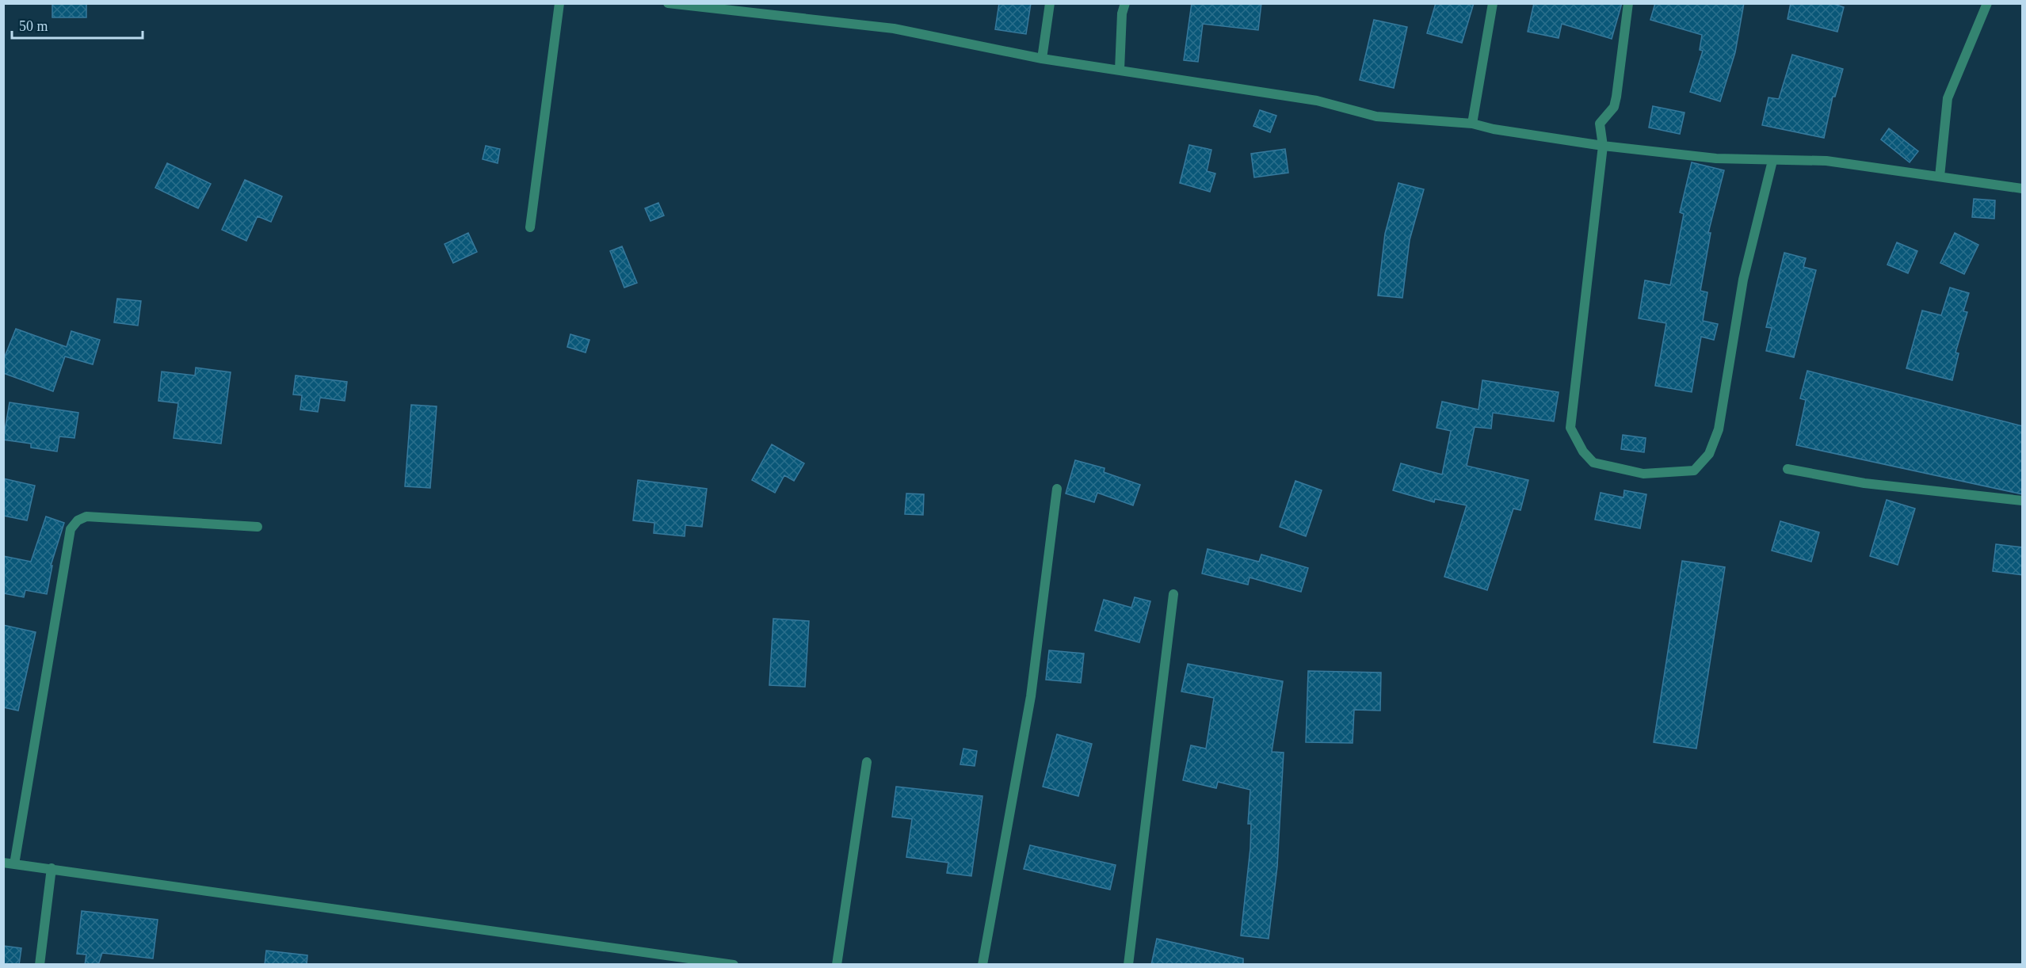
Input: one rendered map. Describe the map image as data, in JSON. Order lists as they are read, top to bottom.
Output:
{
  "scale_bar": "50 m"
}
